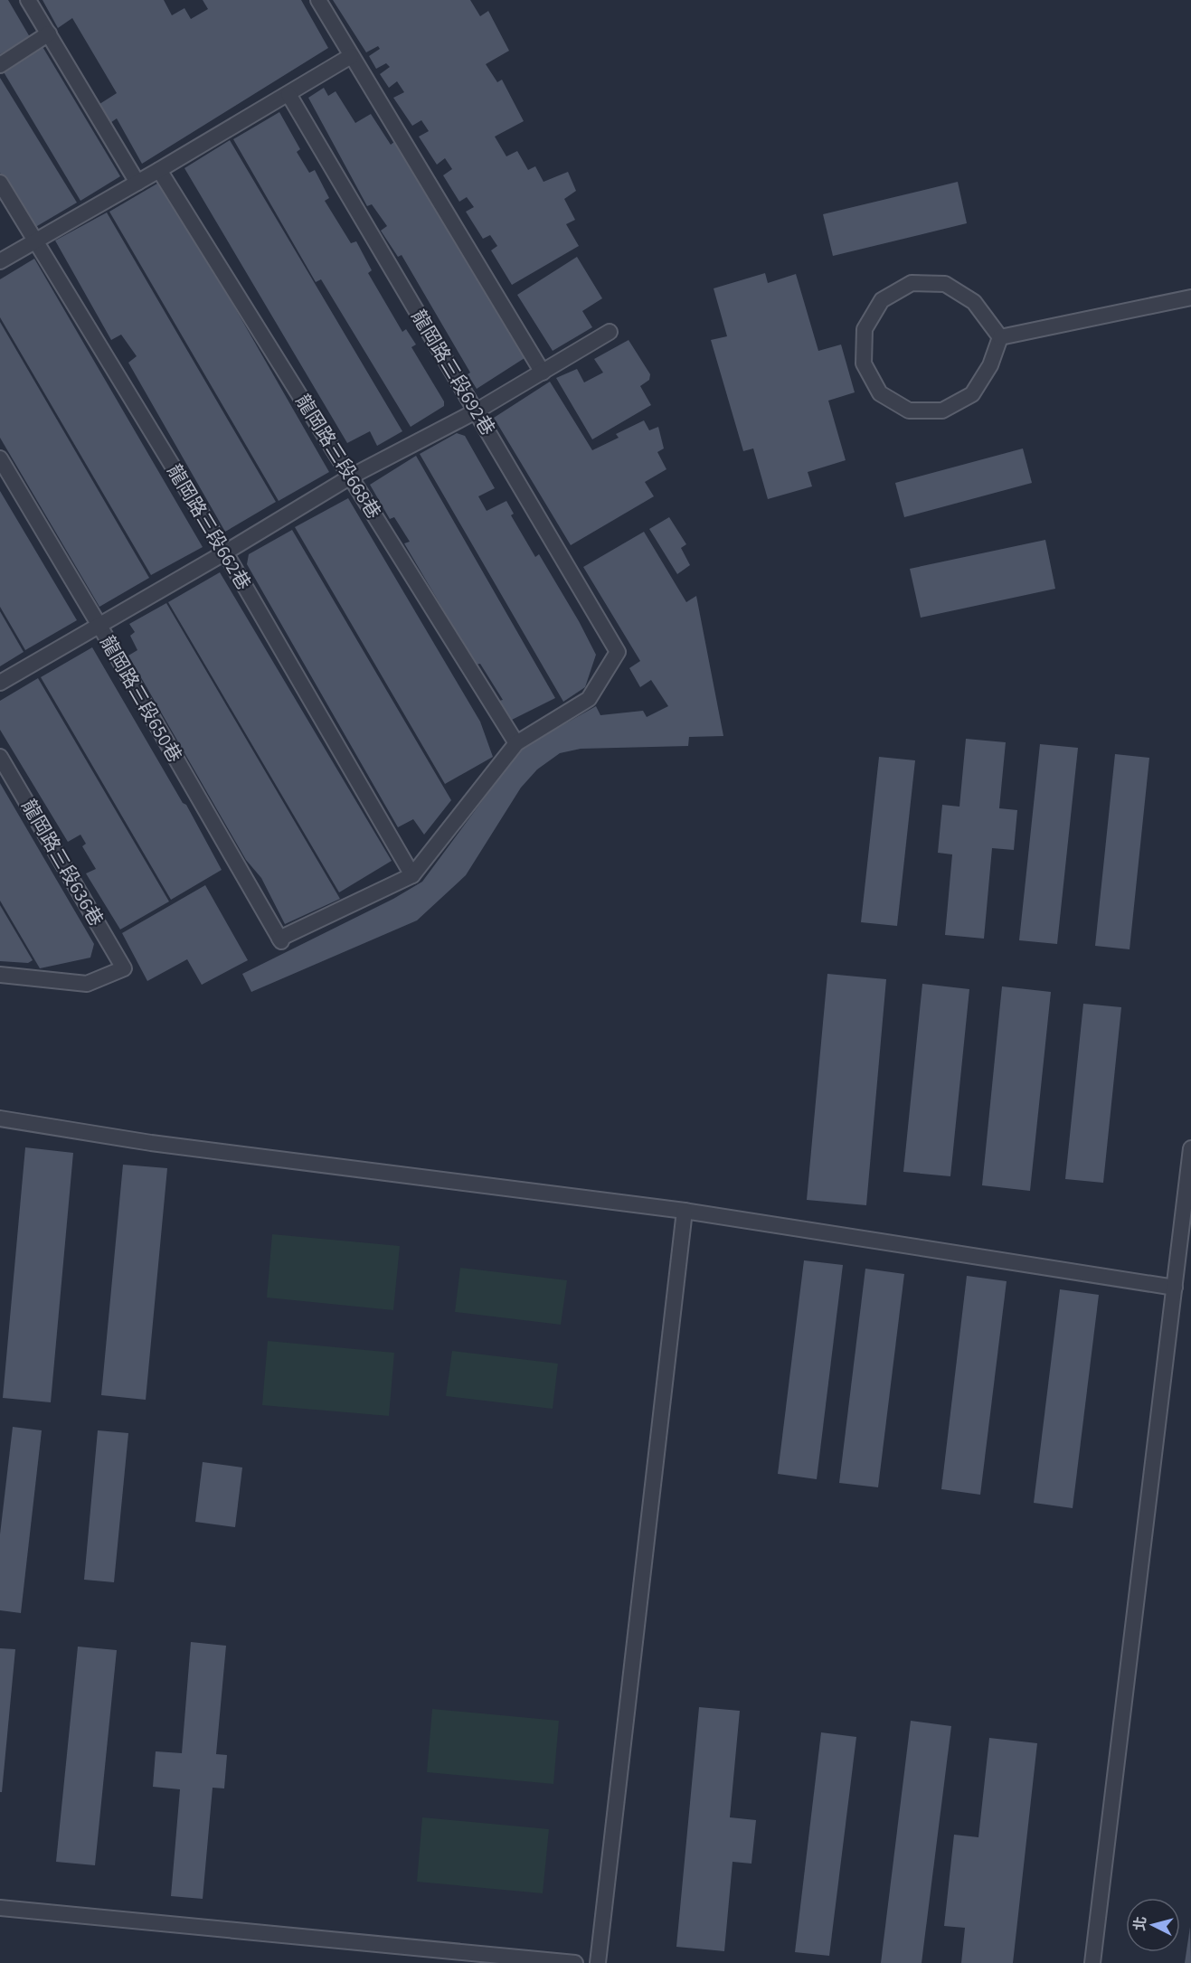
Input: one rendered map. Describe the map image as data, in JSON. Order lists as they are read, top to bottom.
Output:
{
  "streets": {
    "lane": [
      "龍岡路三段692巷",
      "龍岡路三段668巷",
      "龍岡路三段662巷",
      "龍岡路三段650巷",
      "龍岡路三段636巷"
    ]
  },
  "crossings": [
    ["龍岡路三段692巷", "龍岡路三段668巷"],
    ["龍岡路三段662巷", "龍岡路三段650巷"]
  ],
  "north": "left"
}
